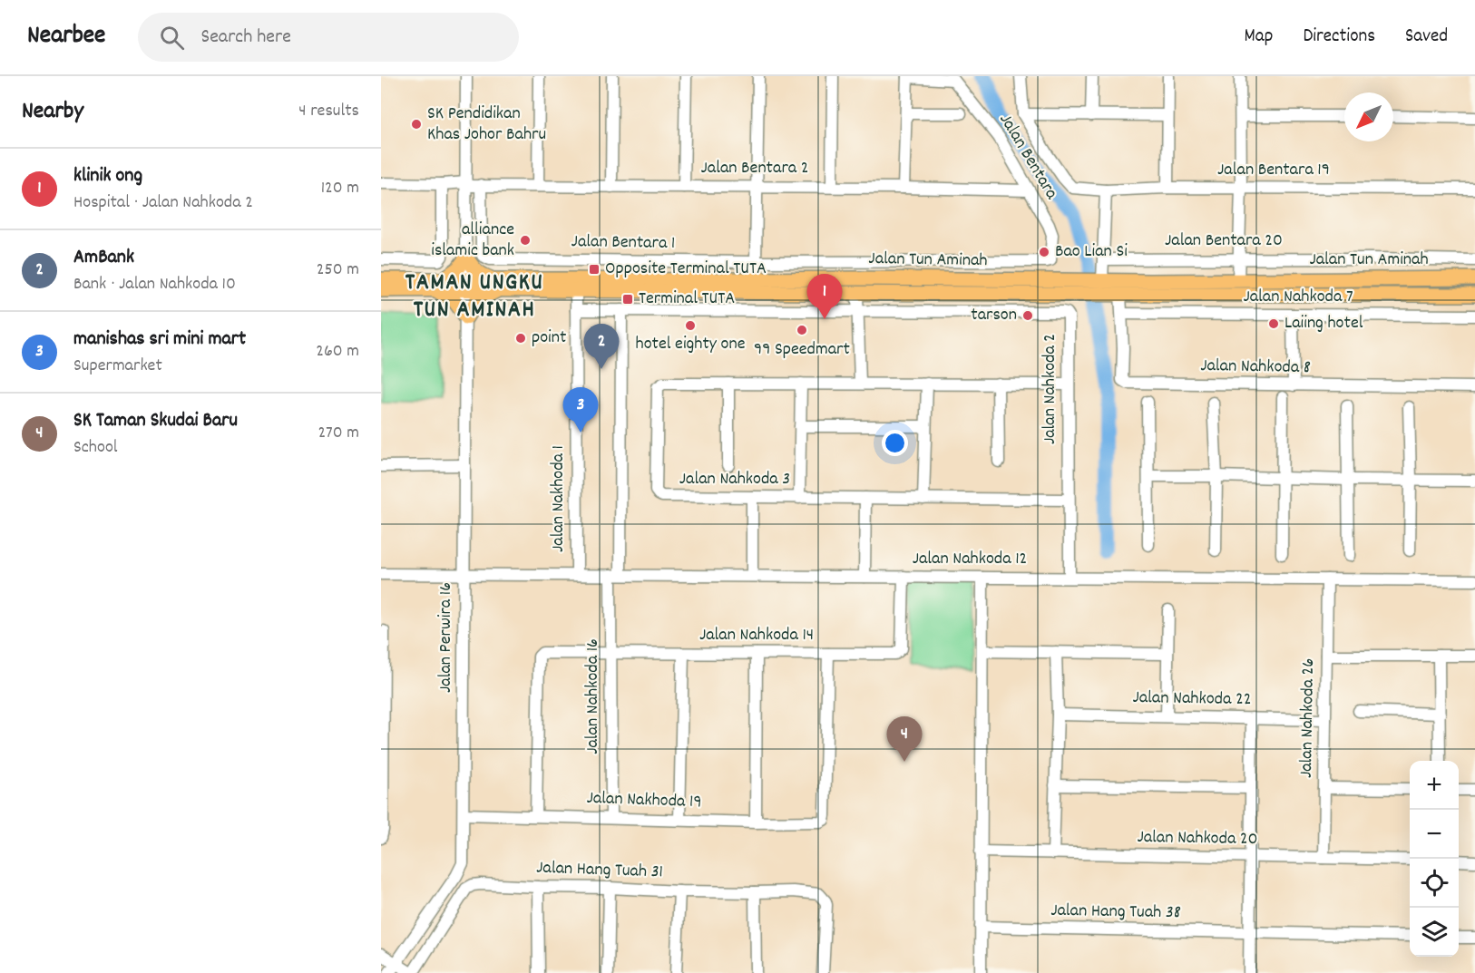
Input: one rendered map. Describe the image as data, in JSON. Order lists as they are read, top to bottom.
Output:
{
  "streets": {
    "main road": ["Jalan Tun Aminah"],
    "street": [
      "Jalan Bentara",
      "Jalan Bentara 2",
      "Jalan Bentara 19",
      "Jalan Bentara 20",
      "Jalan Bentara 1",
      "Jalan Nahkoda 7",
      "Jalan Nahkoda 8",
      "Jalan Nahkoda 2",
      "Jalan Nahkoda 3",
      "Jalan Nakhoda 1",
      "Jalan Nahkoda 12",
      "Jalan Nahkoda 14",
      "Jalan Perwira 16",
      "Jalan Nahkoda 16",
      "Jalan Nahkoda 22",
      "Jalan Nahkoda 26",
      "Jalan Nakhoda 19",
      "Jalan Nahkoda 20",
      "Jalan Hang Tuah 31",
      "Jalan Hang Tuah 38"
    ]
  },
  "crossings": [
    ["Jalan Bentara", "Jalan Bentara 2"],
    ["Jalan Bentara", "Jalan Bentara 1"],
    ["Jalan Bentara 2", "Jalan Bentara 1"],
    ["Jalan Bentara 2", "Jalan Perwira 16"],
    ["Jalan Tun Aminah", "Jalan Nahkoda 8"],
    ["Jalan Tun Aminah", "Jalan Nakhoda 1"],
    ["Jalan Tun Aminah", "Jalan Perwira 16"],
    ["Jalan Nahkoda 7", "Jalan Nahkoda 8"],
    ["Jalan Nahkoda 2", "Jalan Nahkoda 3"],
    ["Jalan Nahkoda 2", "Jalan Nakhoda 1"],
    ["Jalan Nahkoda 2", "Jalan Nahkoda 12"],
    ["Jalan Nahkoda 2", "Jalan Nahkoda 16"],
    ["Jalan Nakhoda 1", "Jalan Nahkoda 12"],
    ["Jalan Nahkoda 12", "Jalan Nahkoda 14"],
    ["Jalan Nahkoda 12", "Jalan Perwira 16"],
    ["Jalan Nahkoda 12", "Jalan Nahkoda 16"],
    ["Jalan Nahkoda 12", "Jalan Nahkoda 26"],
    ["Jalan Nahkoda 14", "Jalan Nahkoda 16"],
    ["Jalan Nahkoda 14", "Jalan Nakhoda 19"],
    ["Jalan Perwira 16", "Jalan Nakhoda 19"],
    ["Jalan Nahkoda 16", "Jalan Nakhoda 19"],
    ["Jalan Nahkoda 22", "Jalan Nahkoda 26"],
    ["Jalan Nahkoda 26", "Jalan Nahkoda 20"]
  ],
  "districts": ["TAMAN UNGKU TUN AMINAH"],
  "places": {
    "other": [
      "SK Pendidikan Khas Johor Bahru",
      "alliance islamic bank",
      "Bao Lian Si",
      "tarson",
      "Laiing hotel",
      "hotel eighty one",
      "99 Speedmart",
      "point"
    ],
    "transit": ["Opposite Terminal TUTA", "Terminal TUTA"]
  },
  "north": "bottom left",
  "page": {
    "header": "Nearbee",
    "search": "Search here",
    "nav": ["Map", "Directions", "Saved"],
    "heading": ["Nearby", "4 results"],
    "list": [
      {
        "mark": "1",
        "name": "klinik ong",
        "note": "Hospital · Jalan Nahkoda 2",
        "value": "120 m"
      },
      {
        "mark": "2",
        "name": "AmBank",
        "note": "Bank · Jalan Nahkoda 10",
        "value": "250 m"
      },
      {
        "mark": "3",
        "name": "manishas sri mini mart",
        "note": "Supermarket",
        "value": "260 m"
      },
      {
        "mark": "4",
        "name": "SK Taman Skudai Baru",
        "note": "School",
        "value": "270 m"
      }
    ],
    "pins": [
      "1",
      "2",
      "3",
      "4"
    ],
    "map_buttons": ["+", "−"]
  }
}
